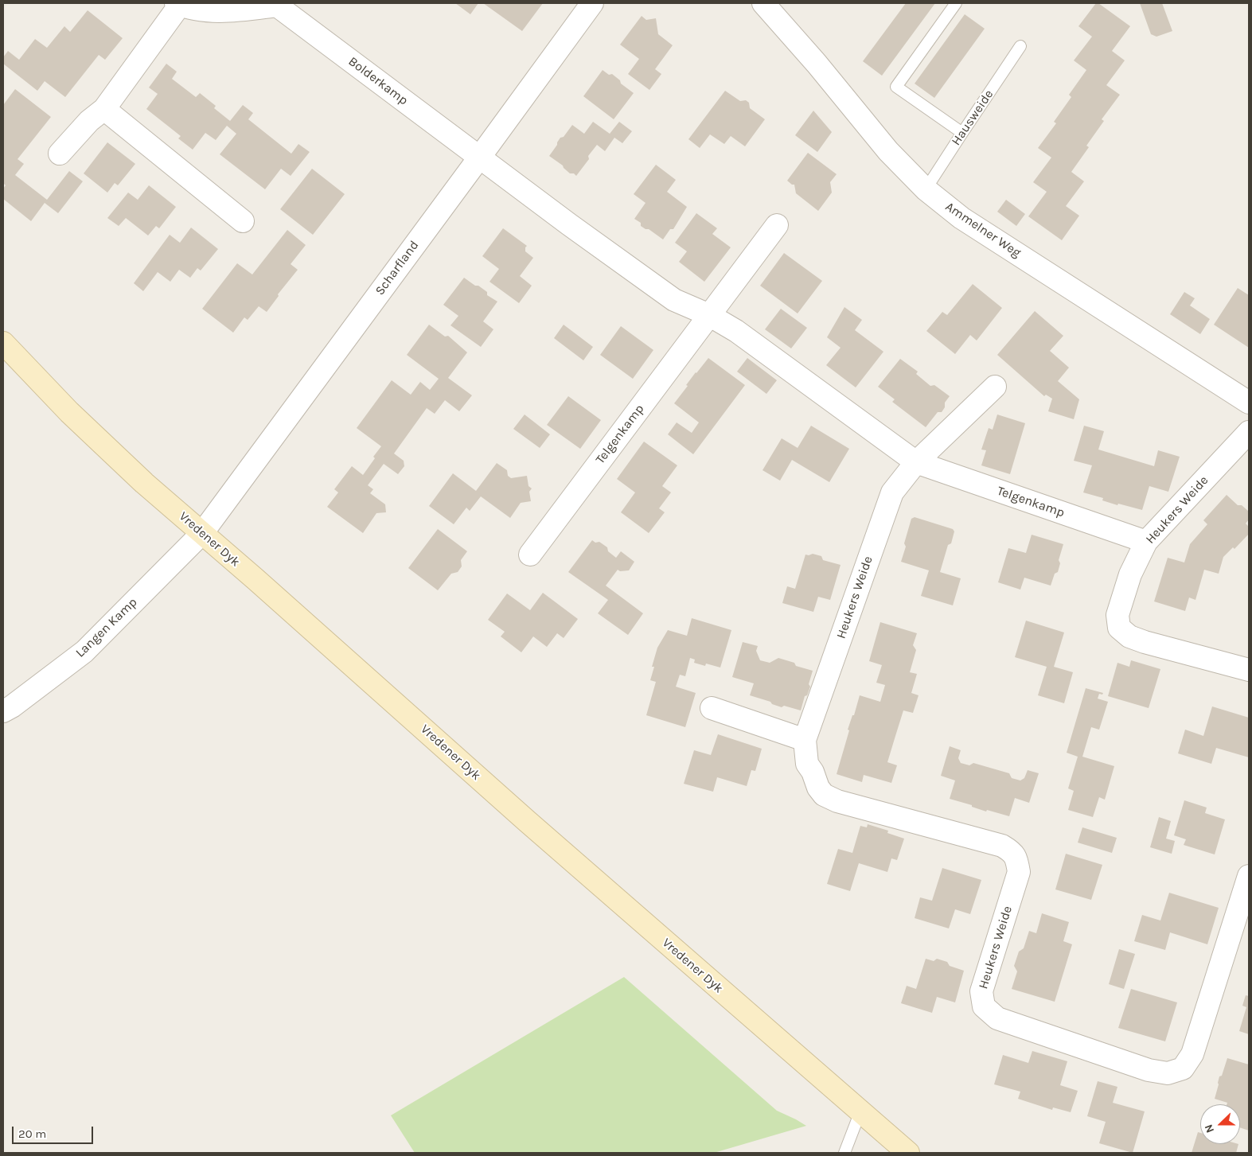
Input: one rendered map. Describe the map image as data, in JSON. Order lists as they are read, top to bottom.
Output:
{
  "streets": {
    "main road": ["Vredener Dyk"],
    "street": [
      "Bolderkamp",
      "Ammelner Weg",
      "Scharfland",
      "Telgenkamp",
      "Heukers Weide",
      "Langen Kamp"
    ],
    "lane": ["Hausweide"]
  },
  "crossings": [
    ["Bolderkamp", "Scharfland"],
    ["Bolderkamp", "Telgenkamp"],
    ["Hausweide", "Ammelner Weg"],
    ["Scharfland", "Telgenkamp"],
    ["Scharfland", "Vredener Dyk"],
    ["Scharfland", "Langen Kamp"],
    ["Telgenkamp", "Heukers Weide"],
    ["Vredener Dyk", "Langen Kamp"]
  ],
  "scale_bar": "20 m",
  "north": "left"
}
